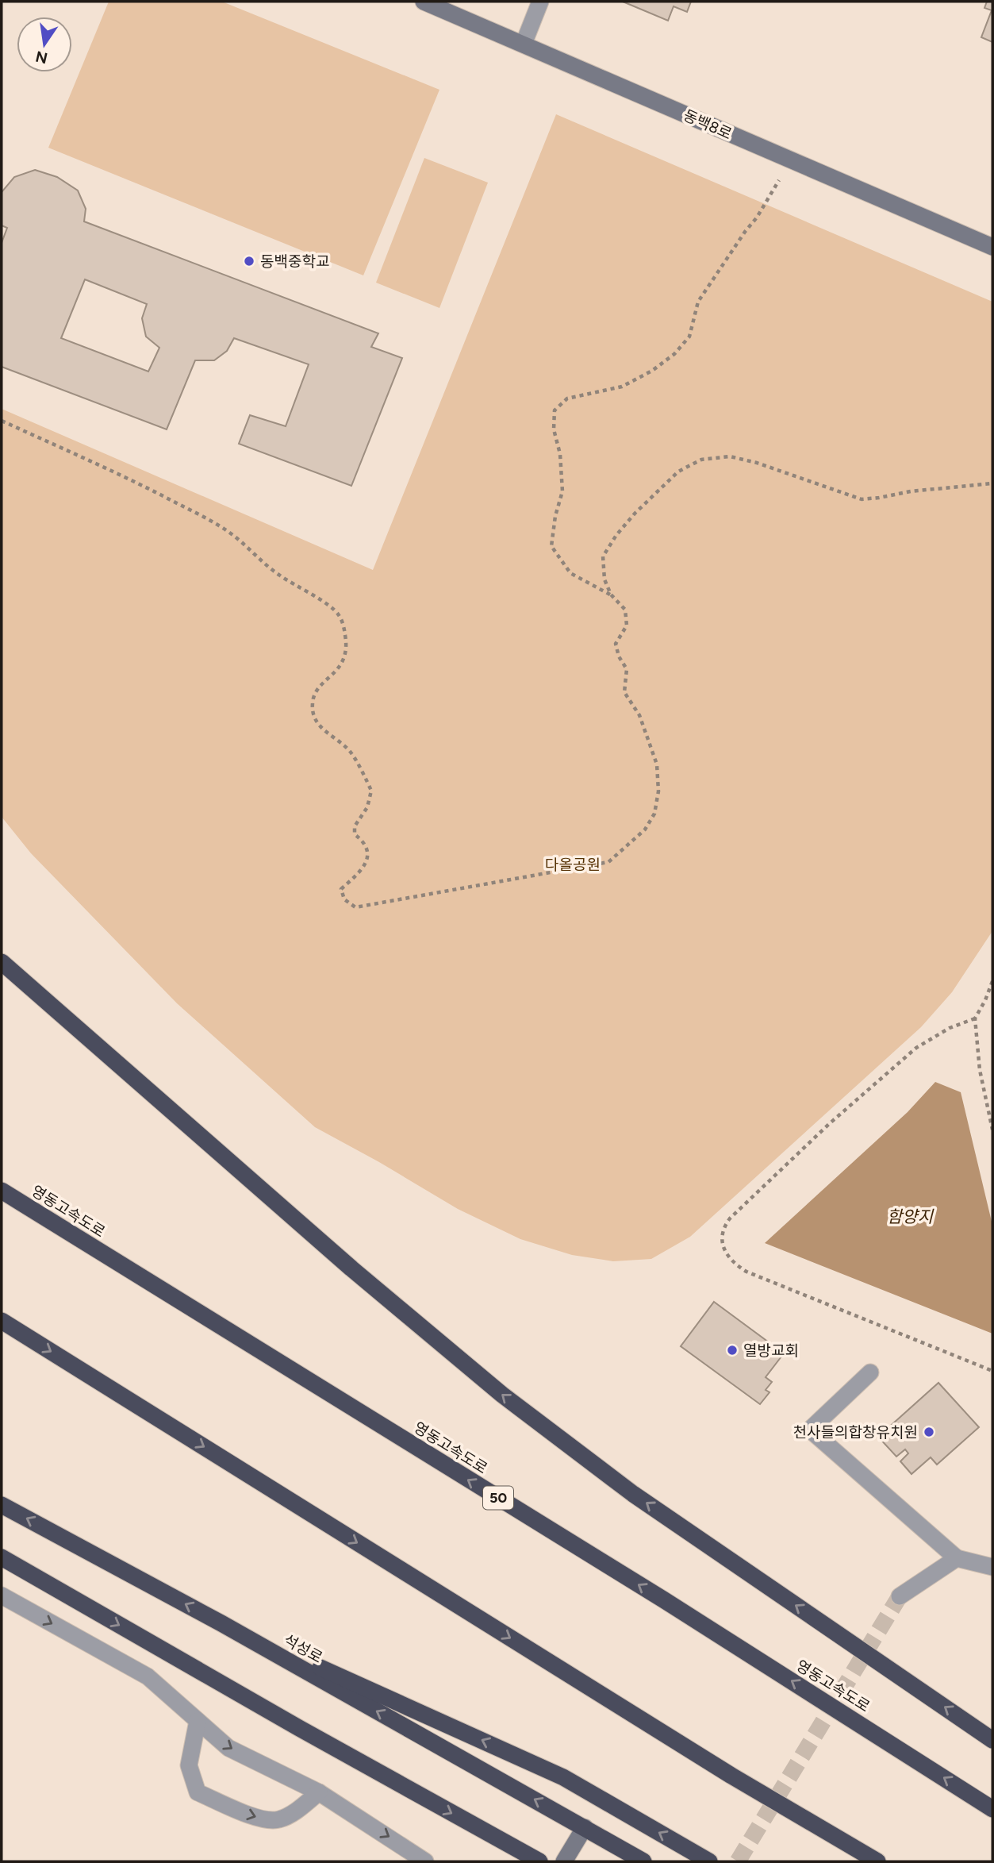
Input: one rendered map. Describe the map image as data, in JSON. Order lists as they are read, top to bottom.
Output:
{
  "streets": {
    "highway": ["영동고속도로", "50", "석성로"],
    "street": ["동백8로"]
  },
  "water": ["함양지"],
  "parks": ["다올공원"],
  "places": ["동백중학교", "열방교회", "천사들의합창유치원"],
  "north": "bottom"
}
